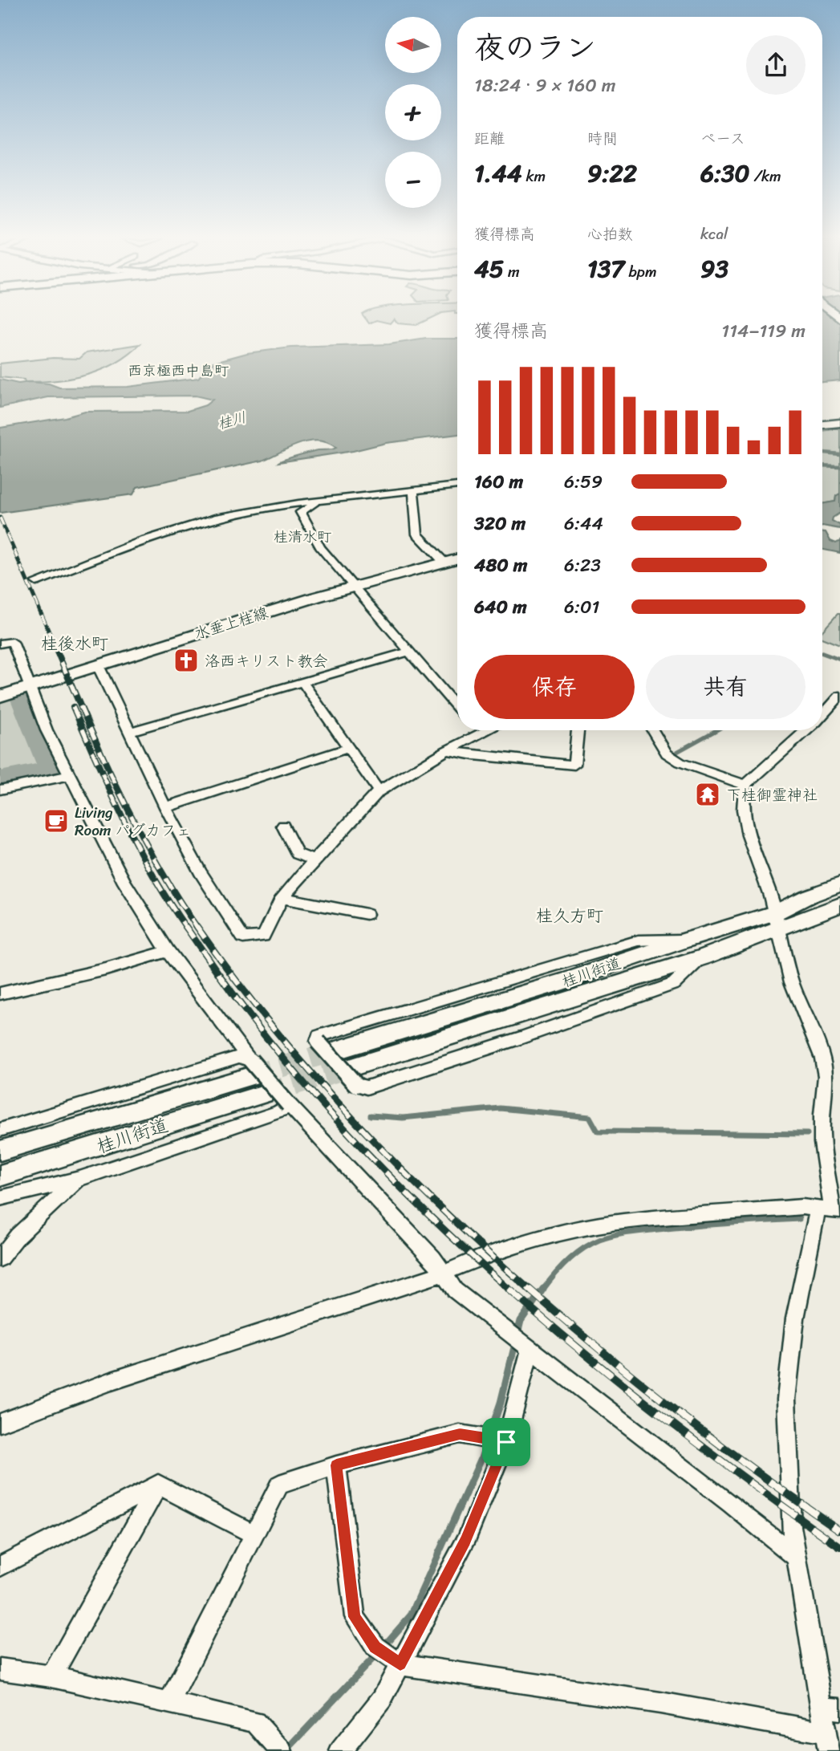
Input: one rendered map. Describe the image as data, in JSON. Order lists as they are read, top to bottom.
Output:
{
  "streets": {
    "street": ["水垂上桂線", "桂川街道"]
  },
  "districts": [
    "西京極西中島町",
    "桂清水町",
    "桂後水町",
    "桂久方町"
  ],
  "water": ["桂川"],
  "places": {
    "church": ["洛西キリスト教会"],
    "temple": ["下桂御霊神社"],
    "cafe": ["Living Room パグカフェ"]
  },
  "north": "left",
  "page": {
    "map_buttons": ["+", "−"],
    "heading": ["夜のラン", "18:24 · 9 × 160 m"],
    "stats": [
      ["距離", "1.44 km"],
      ["時間", "9:22"],
      ["ペース", "6:30 /km"],
      ["獲得標高", "45 m"],
      ["心拍数", "137 bpm"],
      ["kcal", "93"]
    ],
    "chart": ["獲得標高", "114–119 m"],
    "list": [
      {
        "name": "160 m",
        "note": "6:59"
      },
      {
        "name": "320 m",
        "note": "6:44"
      },
      {
        "name": "480 m",
        "note": "6:23"
      },
      {
        "name": "640 m",
        "note": "6:01"
      }
    ],
    "buttons": ["保存", "共有"]
  }
}
